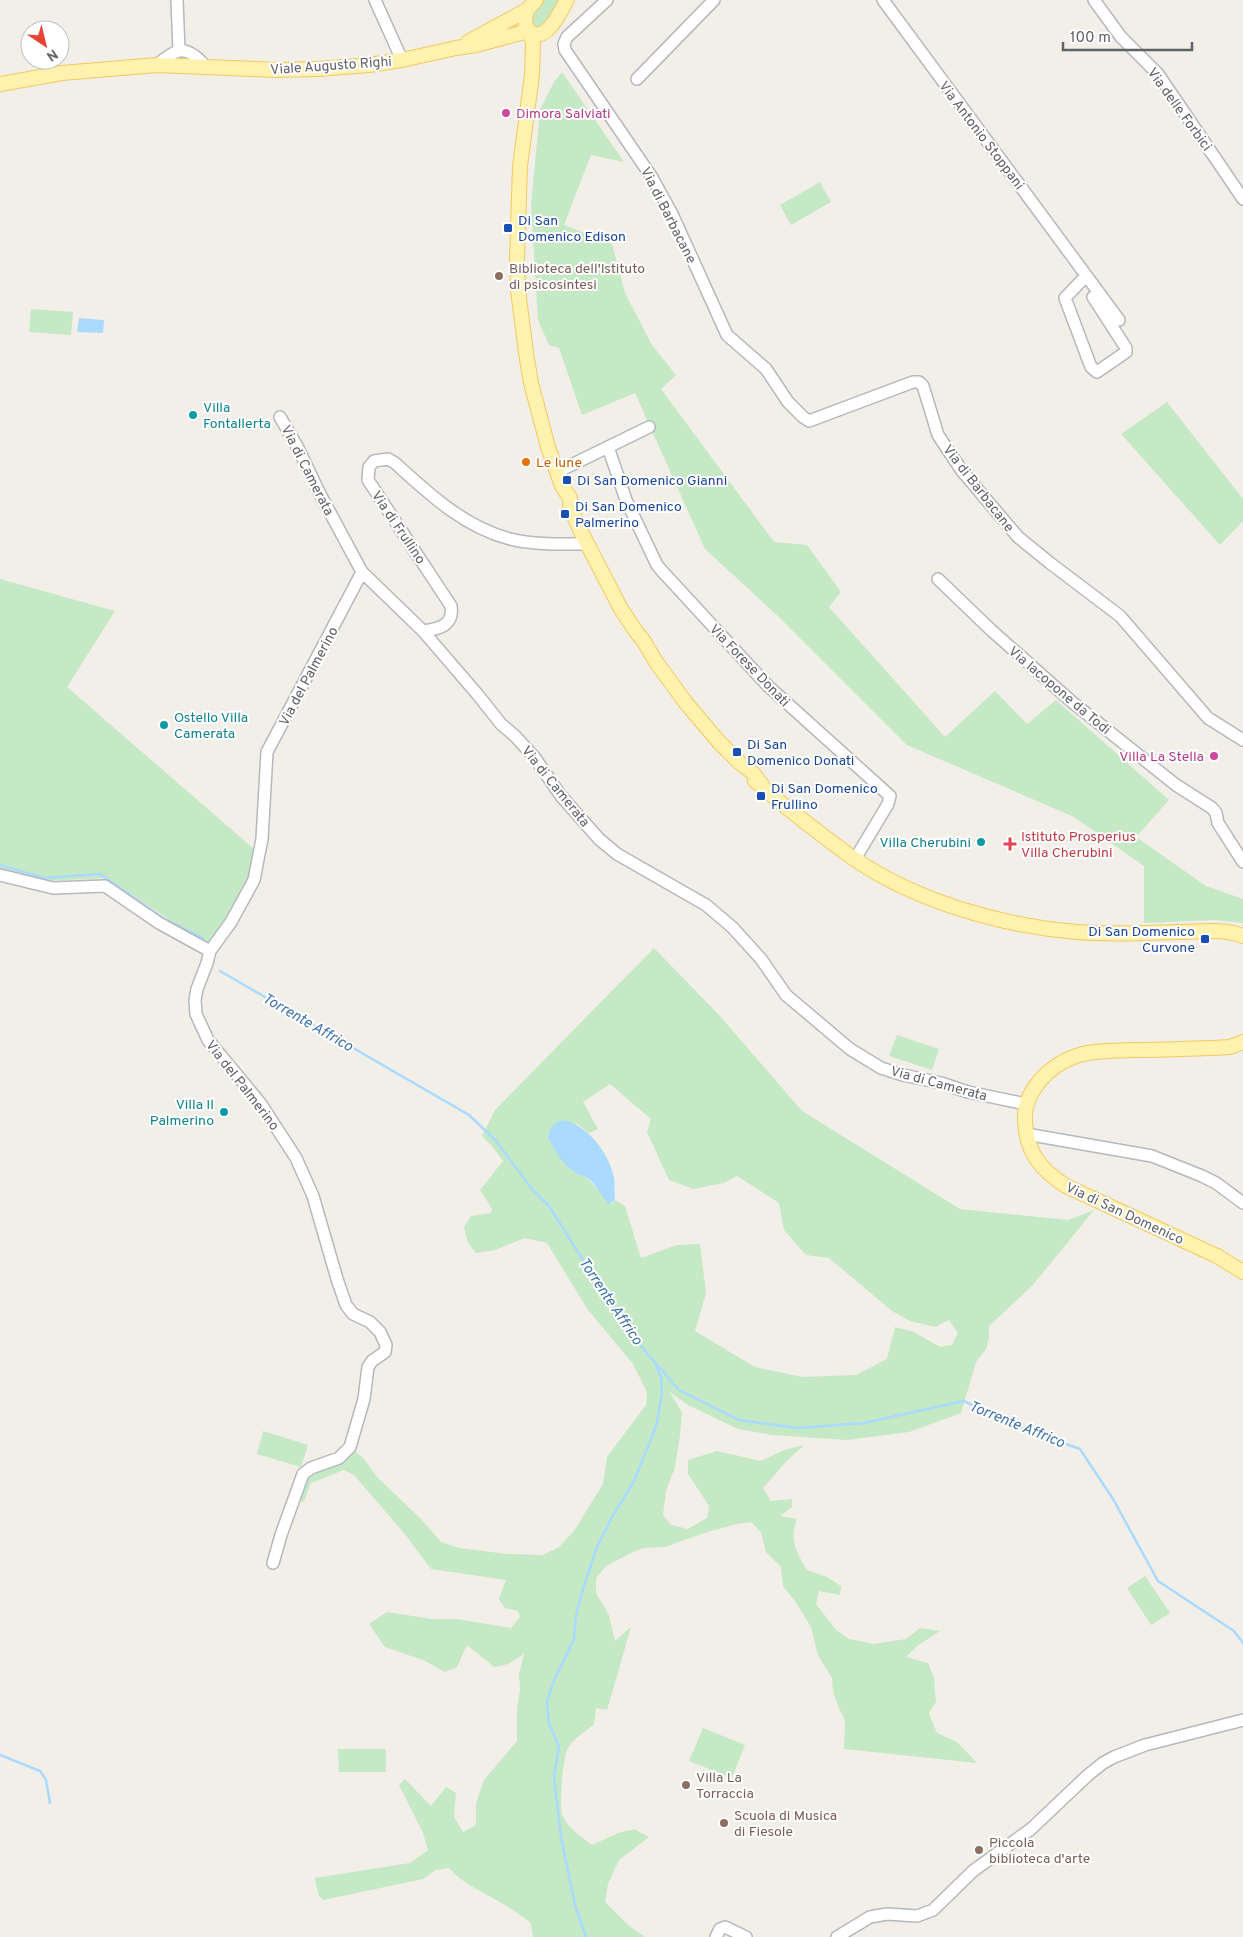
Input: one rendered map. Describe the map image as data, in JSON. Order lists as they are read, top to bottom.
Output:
{
  "streets": {
    "main road": ["Viale Augusto Righi", "Via di San Domenico"],
    "street": [
      "Via delle Forbici",
      "Via Antonio Stoppani",
      "Via di Barbacane",
      "Via di Camerata",
      "Via di Frullino",
      "Via Forese Donati",
      "Via del Palmerino",
      "Via Iacopone da Todi"
    ]
  },
  "crossings": [
    ["Via di Camerata", "Via di Frullino"],
    ["Via di Camerata", "Via del Palmerino"],
    ["Via di Camerata", "Via di San Domenico"]
  ],
  "water": ["Torrente Affrico"],
  "places": {
    "other": [
      "Dimora Salviati",
      "Biblioteca dell'Istituto di psicosintesi",
      "Villa Fontallerta",
      "Le lune",
      "Ostello Villa Camerata",
      "Villa La Stella",
      "Villa Cherubini",
      "Villa Il Palmerino",
      "Villa La Torraccia",
      "Scuola di Musica di Fiesole",
      "Piccola biblioteca d'arte"
    ],
    "transit": [
      "Di San Domenico Edison",
      "Di San Domenico Gianni",
      "Di San Domenico Palmerino",
      "Di San Domenico Donati",
      "Di San Domenico Frullino",
      "Di San Domenico Curvone"
    ],
    "health": ["Istituto Prosperius Villa Cherubini"]
  },
  "scale_bar": "100 m",
  "north": "bottom right"
}
